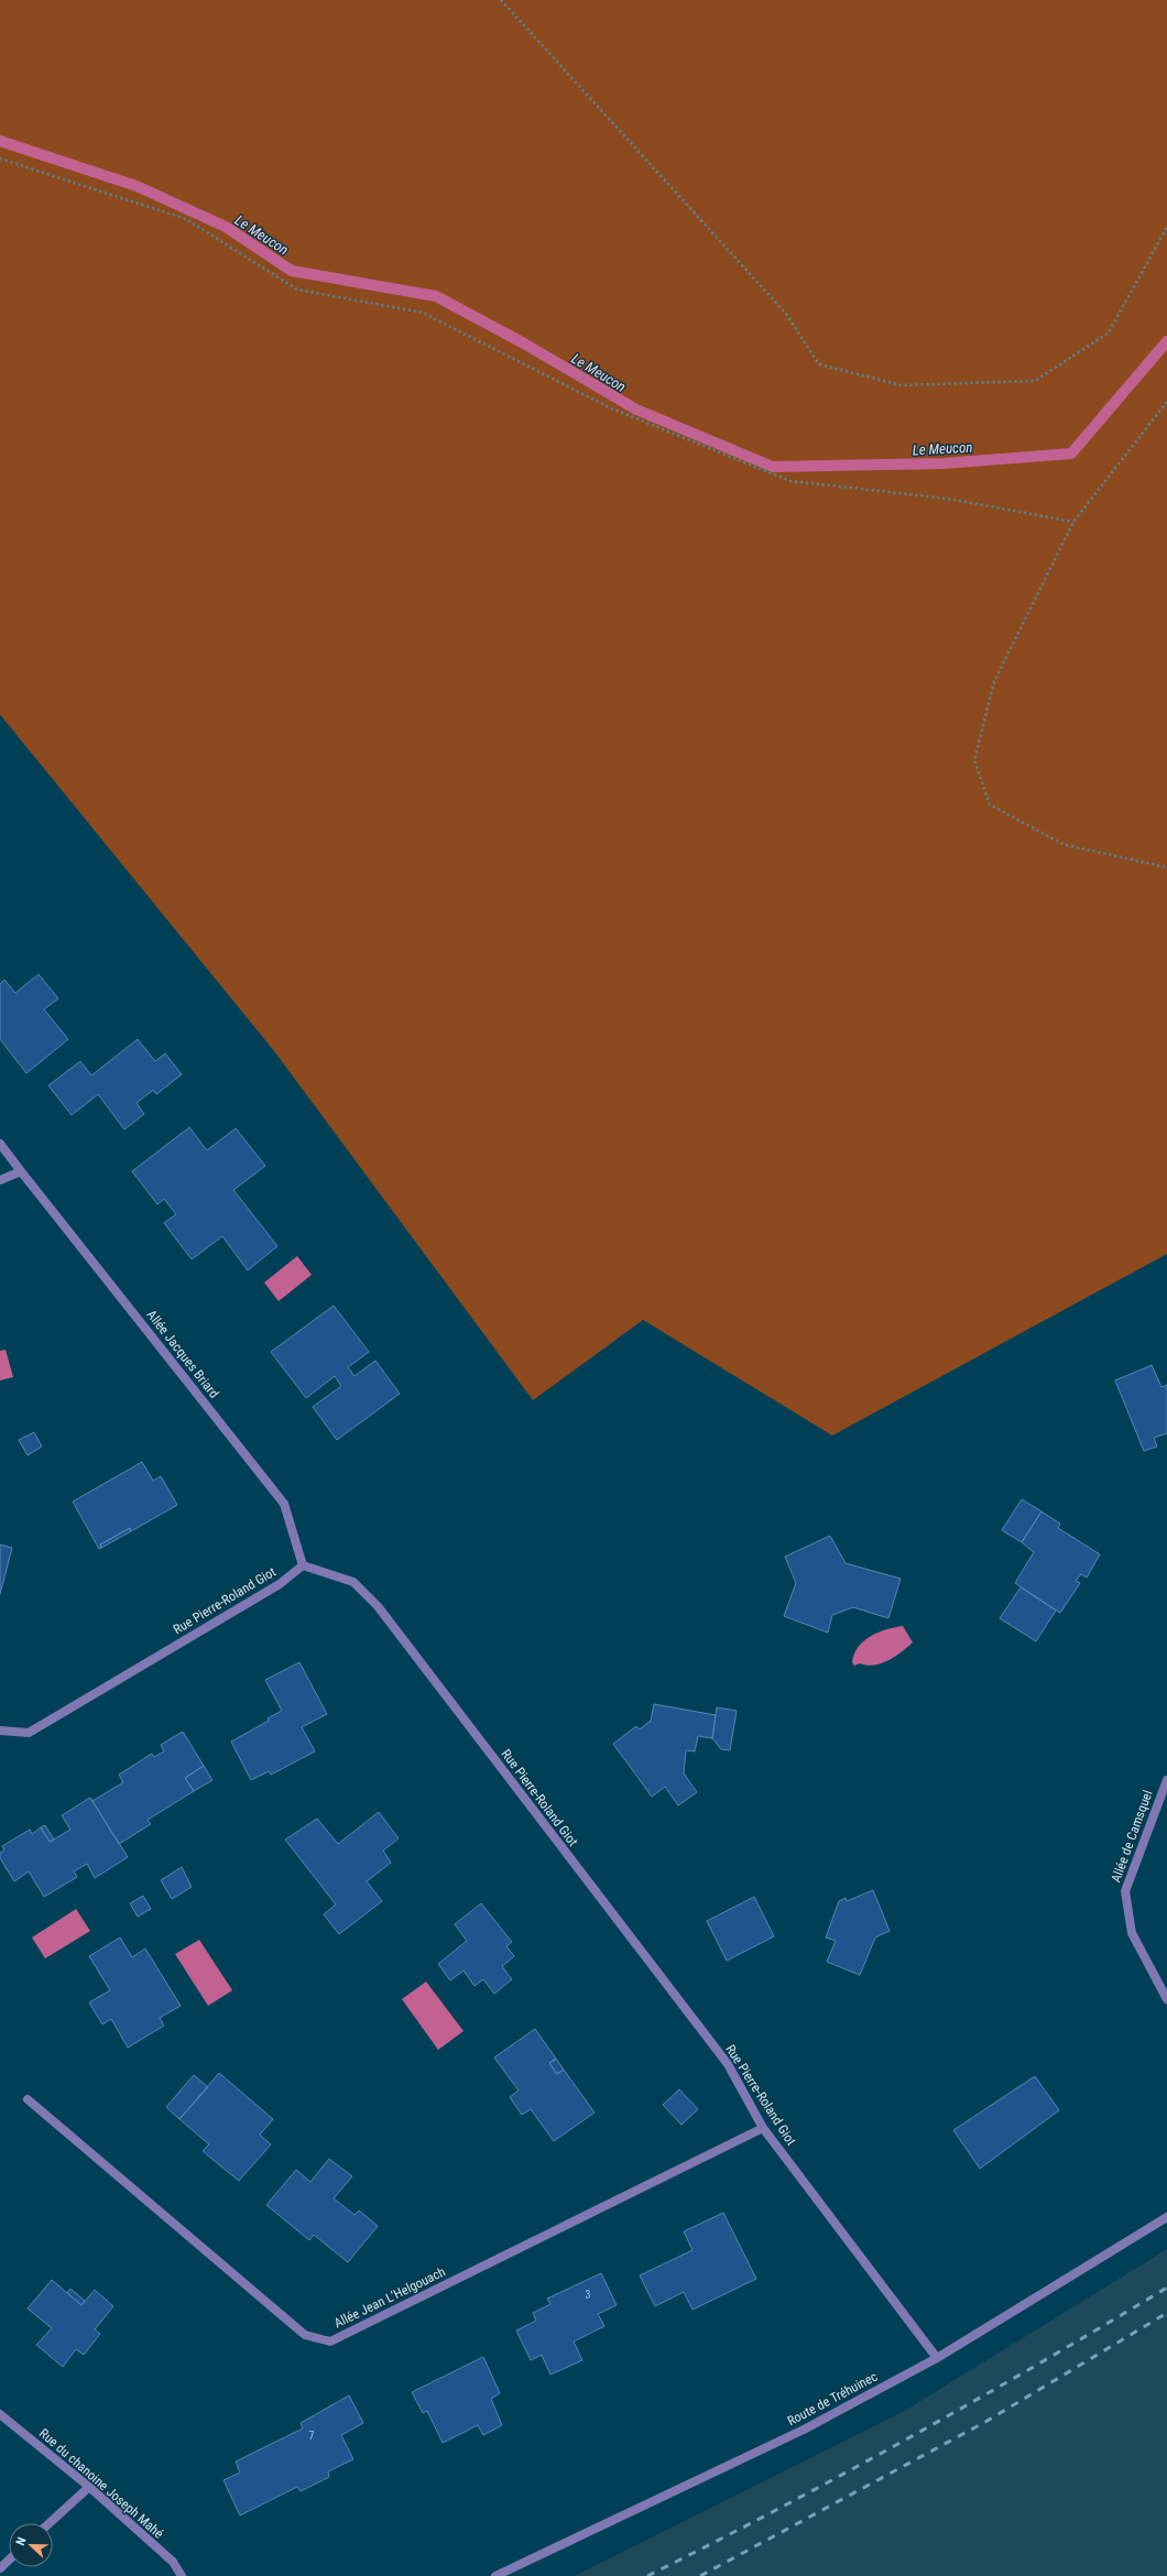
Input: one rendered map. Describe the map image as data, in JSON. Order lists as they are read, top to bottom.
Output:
{
  "streets": {
    "street": [
      "Allée Jacques Briard",
      "Rue Pierre-Roland Giot",
      "Allée de Camsquel",
      "Allée Jean L'Helgouach",
      "Route de Tréhuinec",
      "Rue du chanoine Joseph Mahé"
    ]
  },
  "crossings": [
    ["Allée Jacques Briard", "Rue Pierre-Roland Giot"],
    ["Rue Pierre-Roland Giot", "Allée Jean L'Helgouach"],
    ["Rue Pierre-Roland Giot", "Route de Tréhuinec"]
  ],
  "water": ["Le Meucon"],
  "house_numbers": ["3", "7"],
  "north": "left"
}
